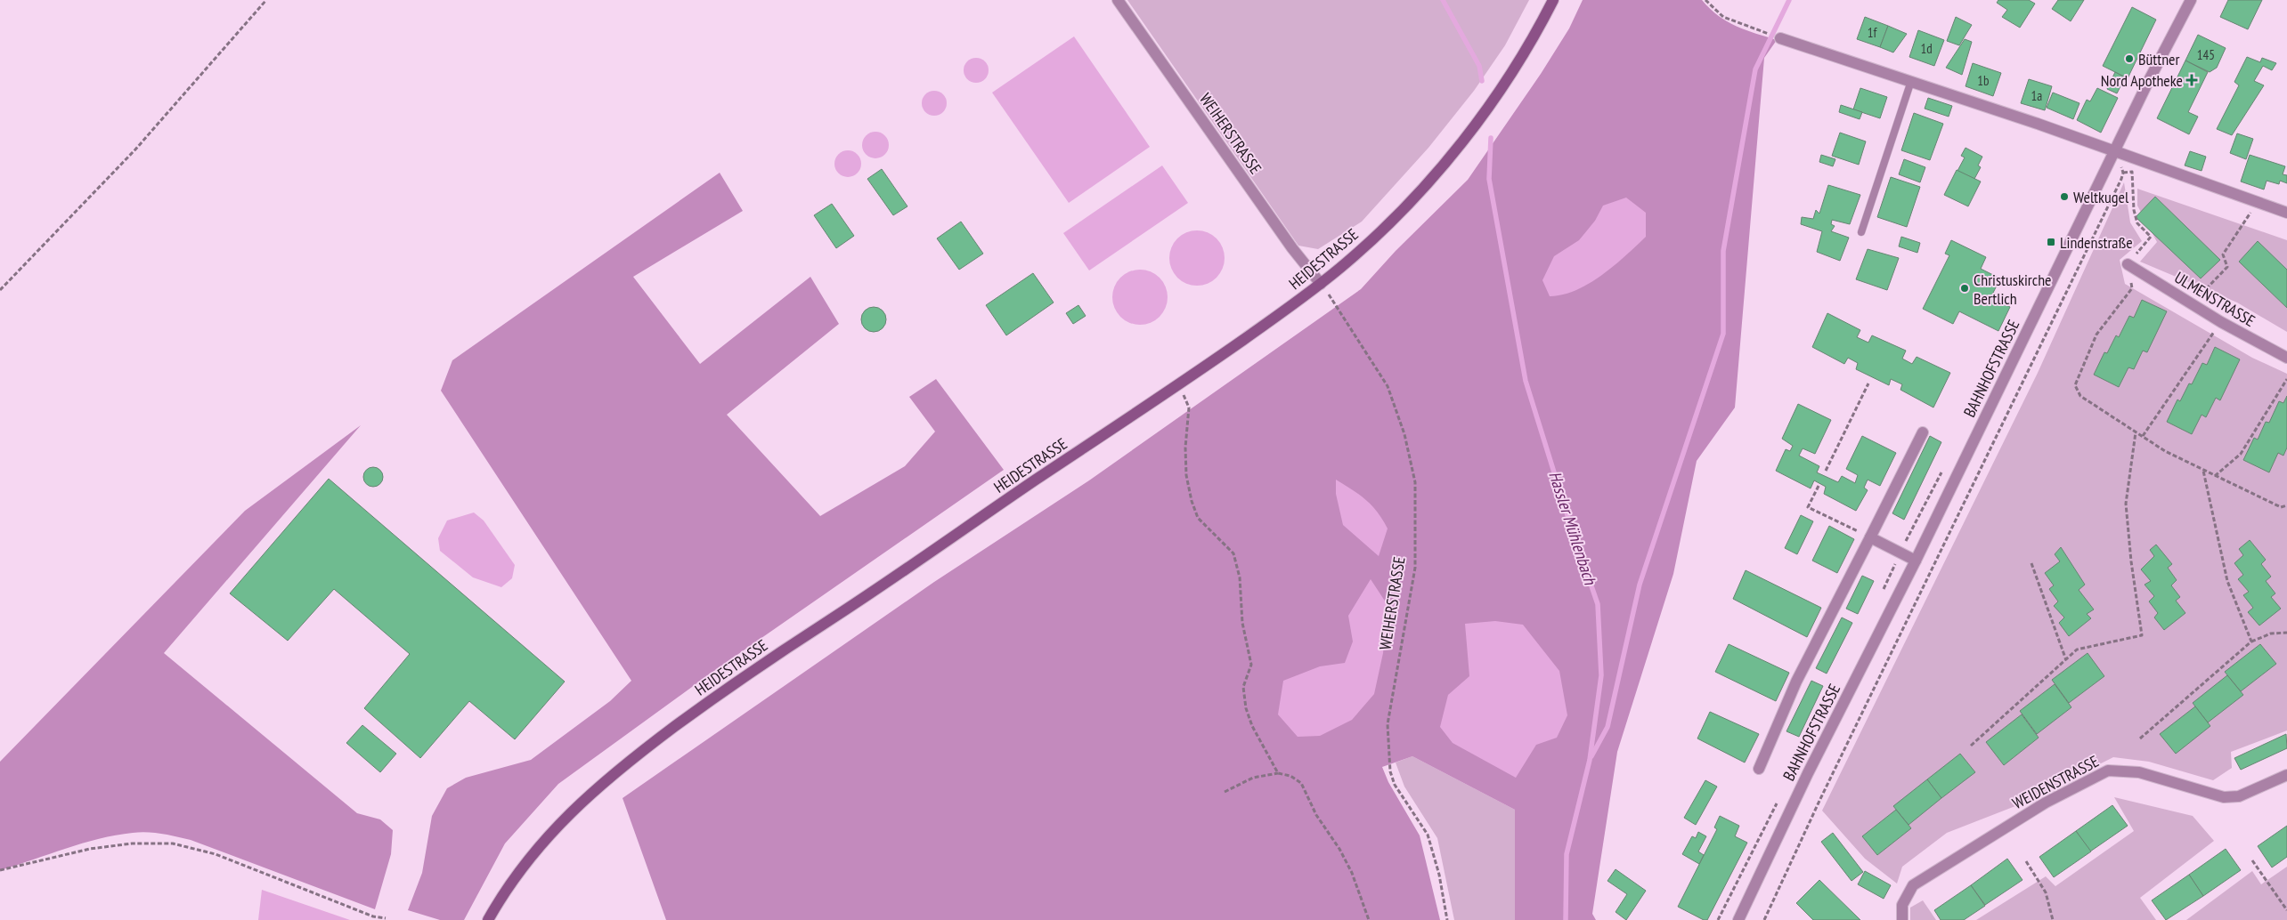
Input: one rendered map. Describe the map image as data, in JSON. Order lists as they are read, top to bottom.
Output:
{
  "streets": {
    "main road": ["HEIDESTRASSE"],
    "street": [
      "WEIHERSTRASSE",
      "ULMENSTRASSE",
      "BAHNHOFSTRASSE",
      "WEIDENSTRASSE"
    ]
  },
  "crossings": [
    ["WEIHERSTRASSE", "HEIDESTRASSE"]
  ],
  "water": ["Hassler Mühlenbach"],
  "places": {
    "other": ["Büttner", "Weltkugel", "Christuskirche Bertlich"],
    "health": ["Nord Apotheke"],
    "transit": ["Lindenstraße"]
  },
  "house_numbers": [
    "1f",
    "1d",
    "145",
    "1b",
    "1a"
  ]
}
